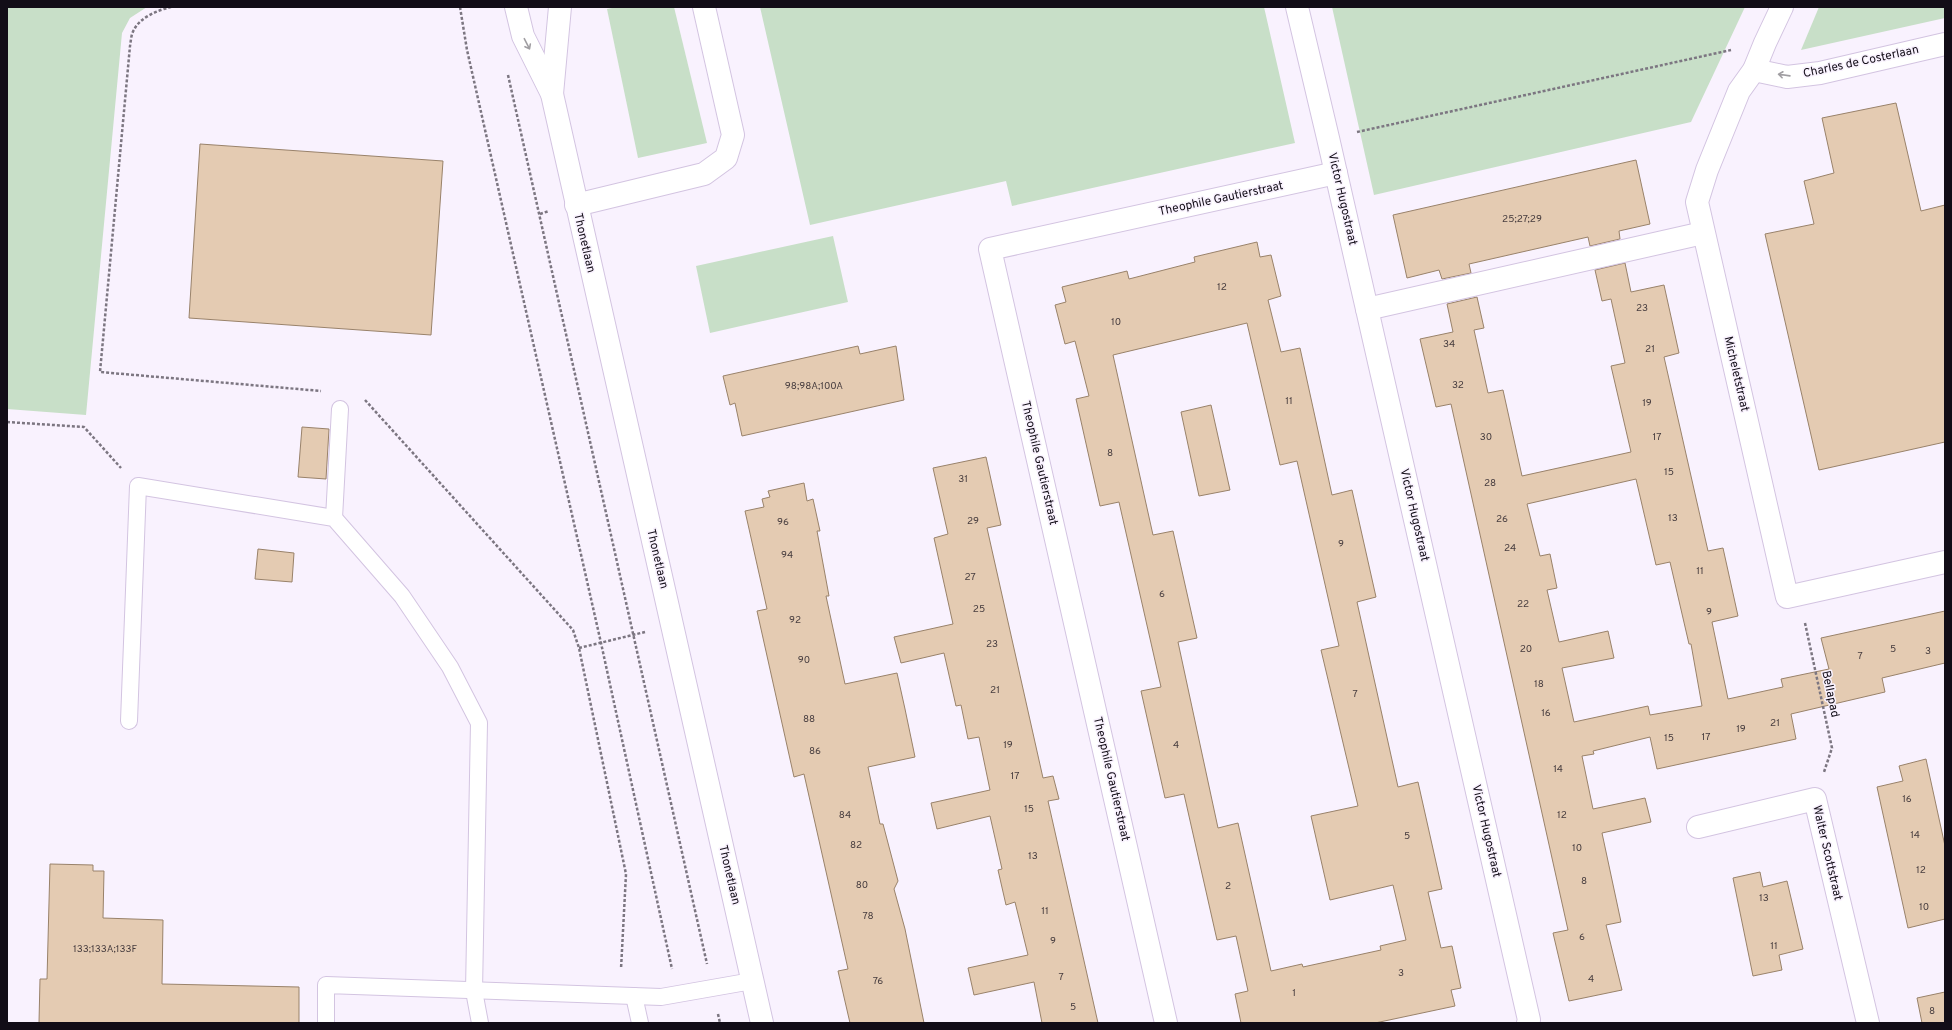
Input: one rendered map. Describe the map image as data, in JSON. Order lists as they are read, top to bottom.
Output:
{
  "streets": {
    "street": [
      "Charles de Costerlaan",
      "Theophile Gautierstraat",
      "Victor Hugostraat",
      "Thonetlaan",
      "Micheletstraat",
      "Walter Scottstraat"
    ],
    "path": ["Bellapad"]
  },
  "crossings": [
    ["Charles de Costerlaan", "Micheletstraat"],
    ["Theophile Gautierstraat", "Victor Hugostraat"],
    ["Micheletstraat", "Bellapad"],
    ["Bellapad", "Walter Scottstraat"]
  ],
  "one_way": ["Charles de Costerlaan"],
  "house_numbers": [
    "25;27;29",
    "12",
    "23",
    "10",
    "34",
    "21",
    "32",
    "98;98A;100A",
    "11",
    "19",
    "30",
    "17",
    "8",
    "15",
    "31",
    "28",
    "13",
    "26",
    "29",
    "96",
    "9",
    "24",
    "94",
    "11",
    "27",
    "6",
    "22",
    "25",
    "9",
    "92",
    "23",
    "20",
    "5",
    "3",
    "7",
    "90",
    "18",
    "21",
    "7",
    "16",
    "88",
    "21",
    "19",
    "17",
    "15",
    "19",
    "4",
    "86",
    "14",
    "17",
    "16",
    "15",
    "84",
    "12",
    "14",
    "5",
    "82",
    "10",
    "13",
    "12",
    "8",
    "80",
    "2",
    "13",
    "10",
    "11",
    "78",
    "6",
    "9",
    "11",
    "133;133A;133F",
    "3",
    "7",
    "4",
    "76",
    "1",
    "5",
    "8"
  ]
}
